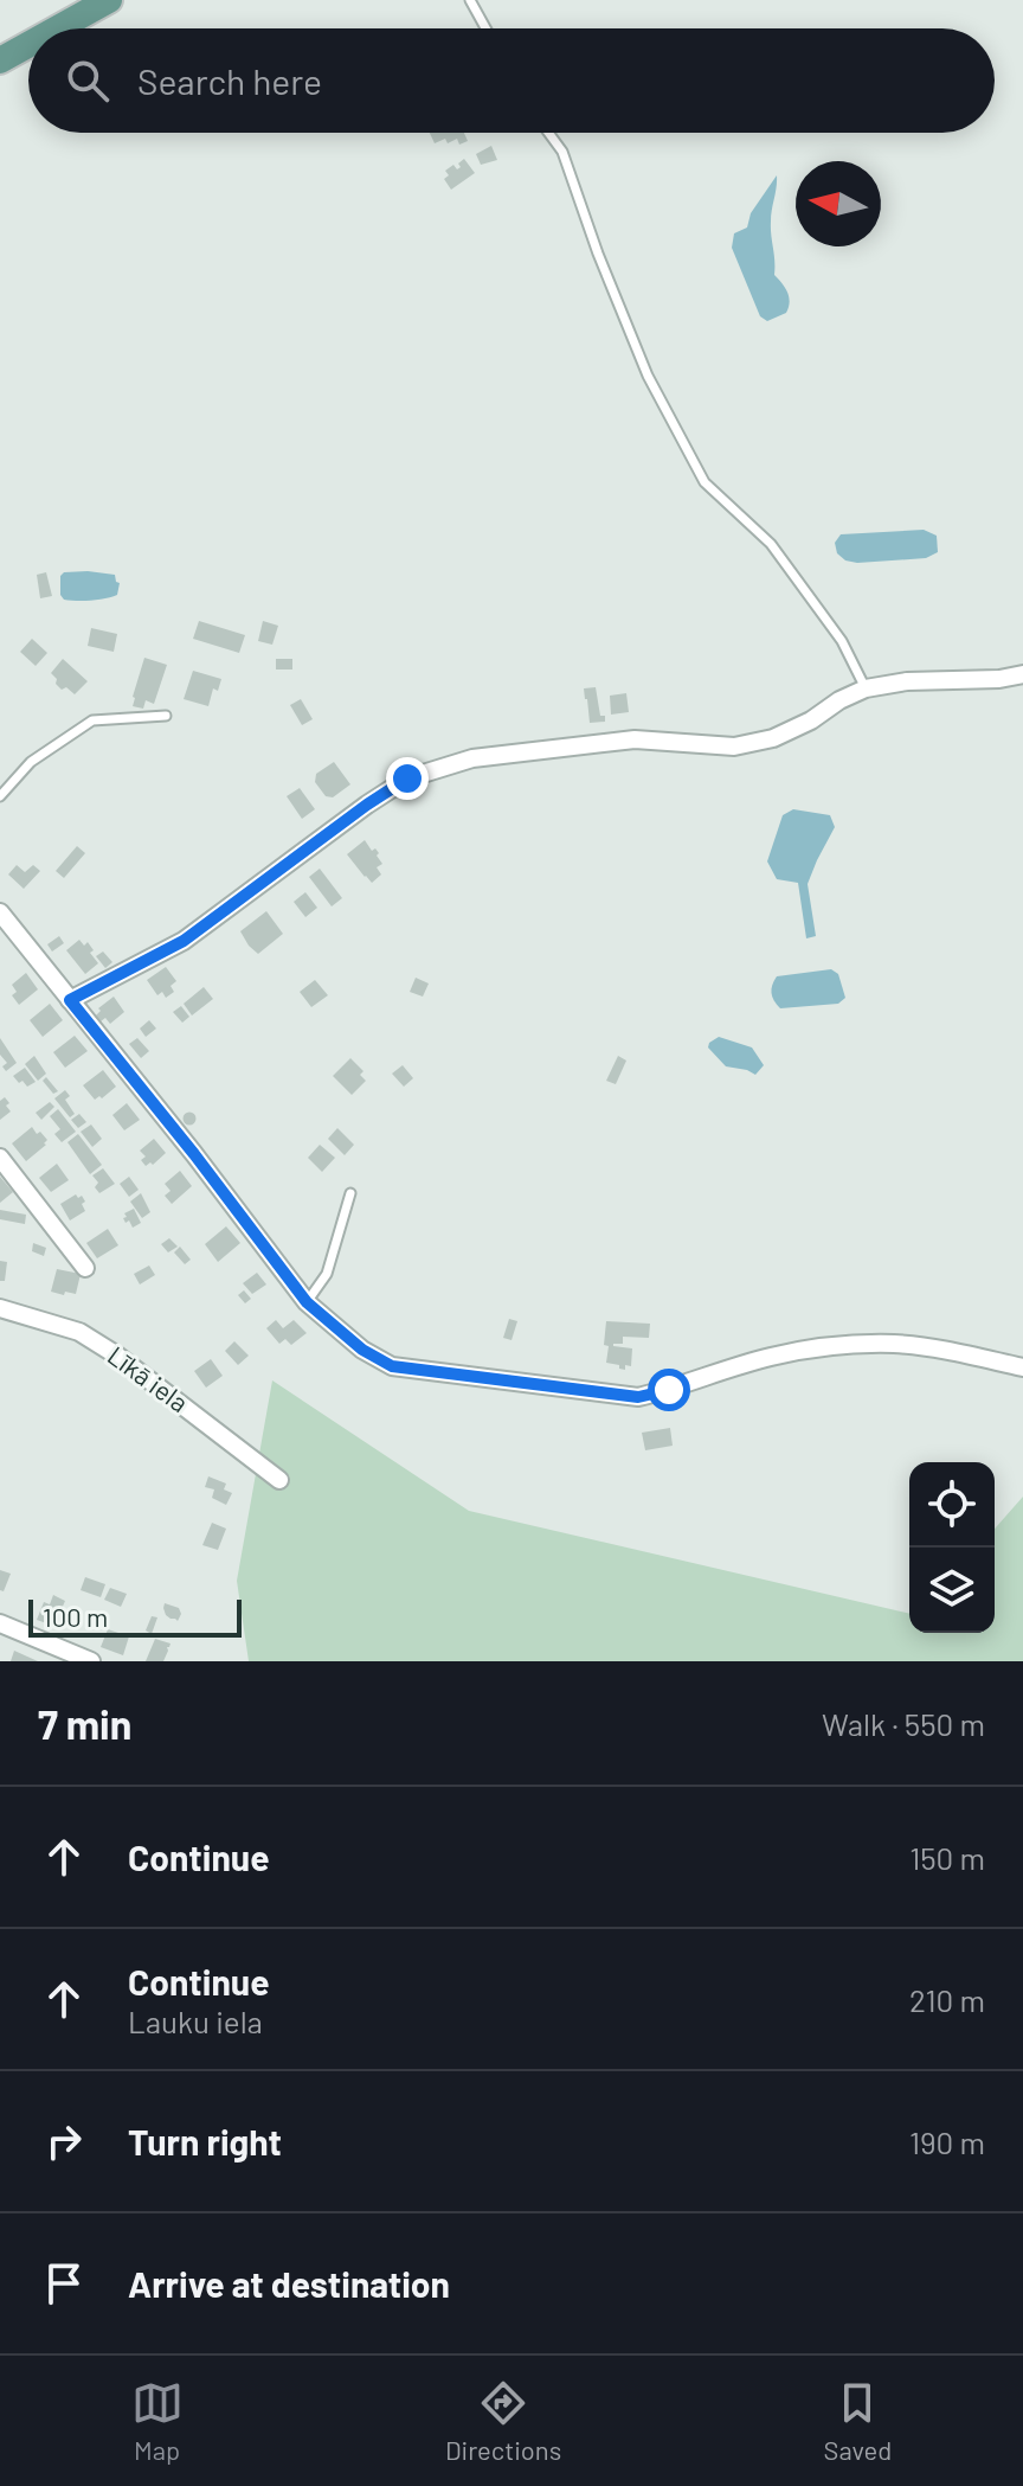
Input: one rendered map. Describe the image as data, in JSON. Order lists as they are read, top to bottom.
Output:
{
  "streets": {
    "street": ["Līkā iela"]
  },
  "scale_bar": "100 m",
  "north": "left",
  "page": {
    "search": "Search here",
    "scale": "100 m",
    "heading": ["7 min", "Walk · 550 m"],
    "list": [
      ["Continue", "150 m"],
      ["Continue", "Lauku iela", "210 m"],
      ["Turn right", "190 m"],
      "Arrive at destination"
    ],
    "nav": ["Map", "Directions", "Saved"]
  }
}
